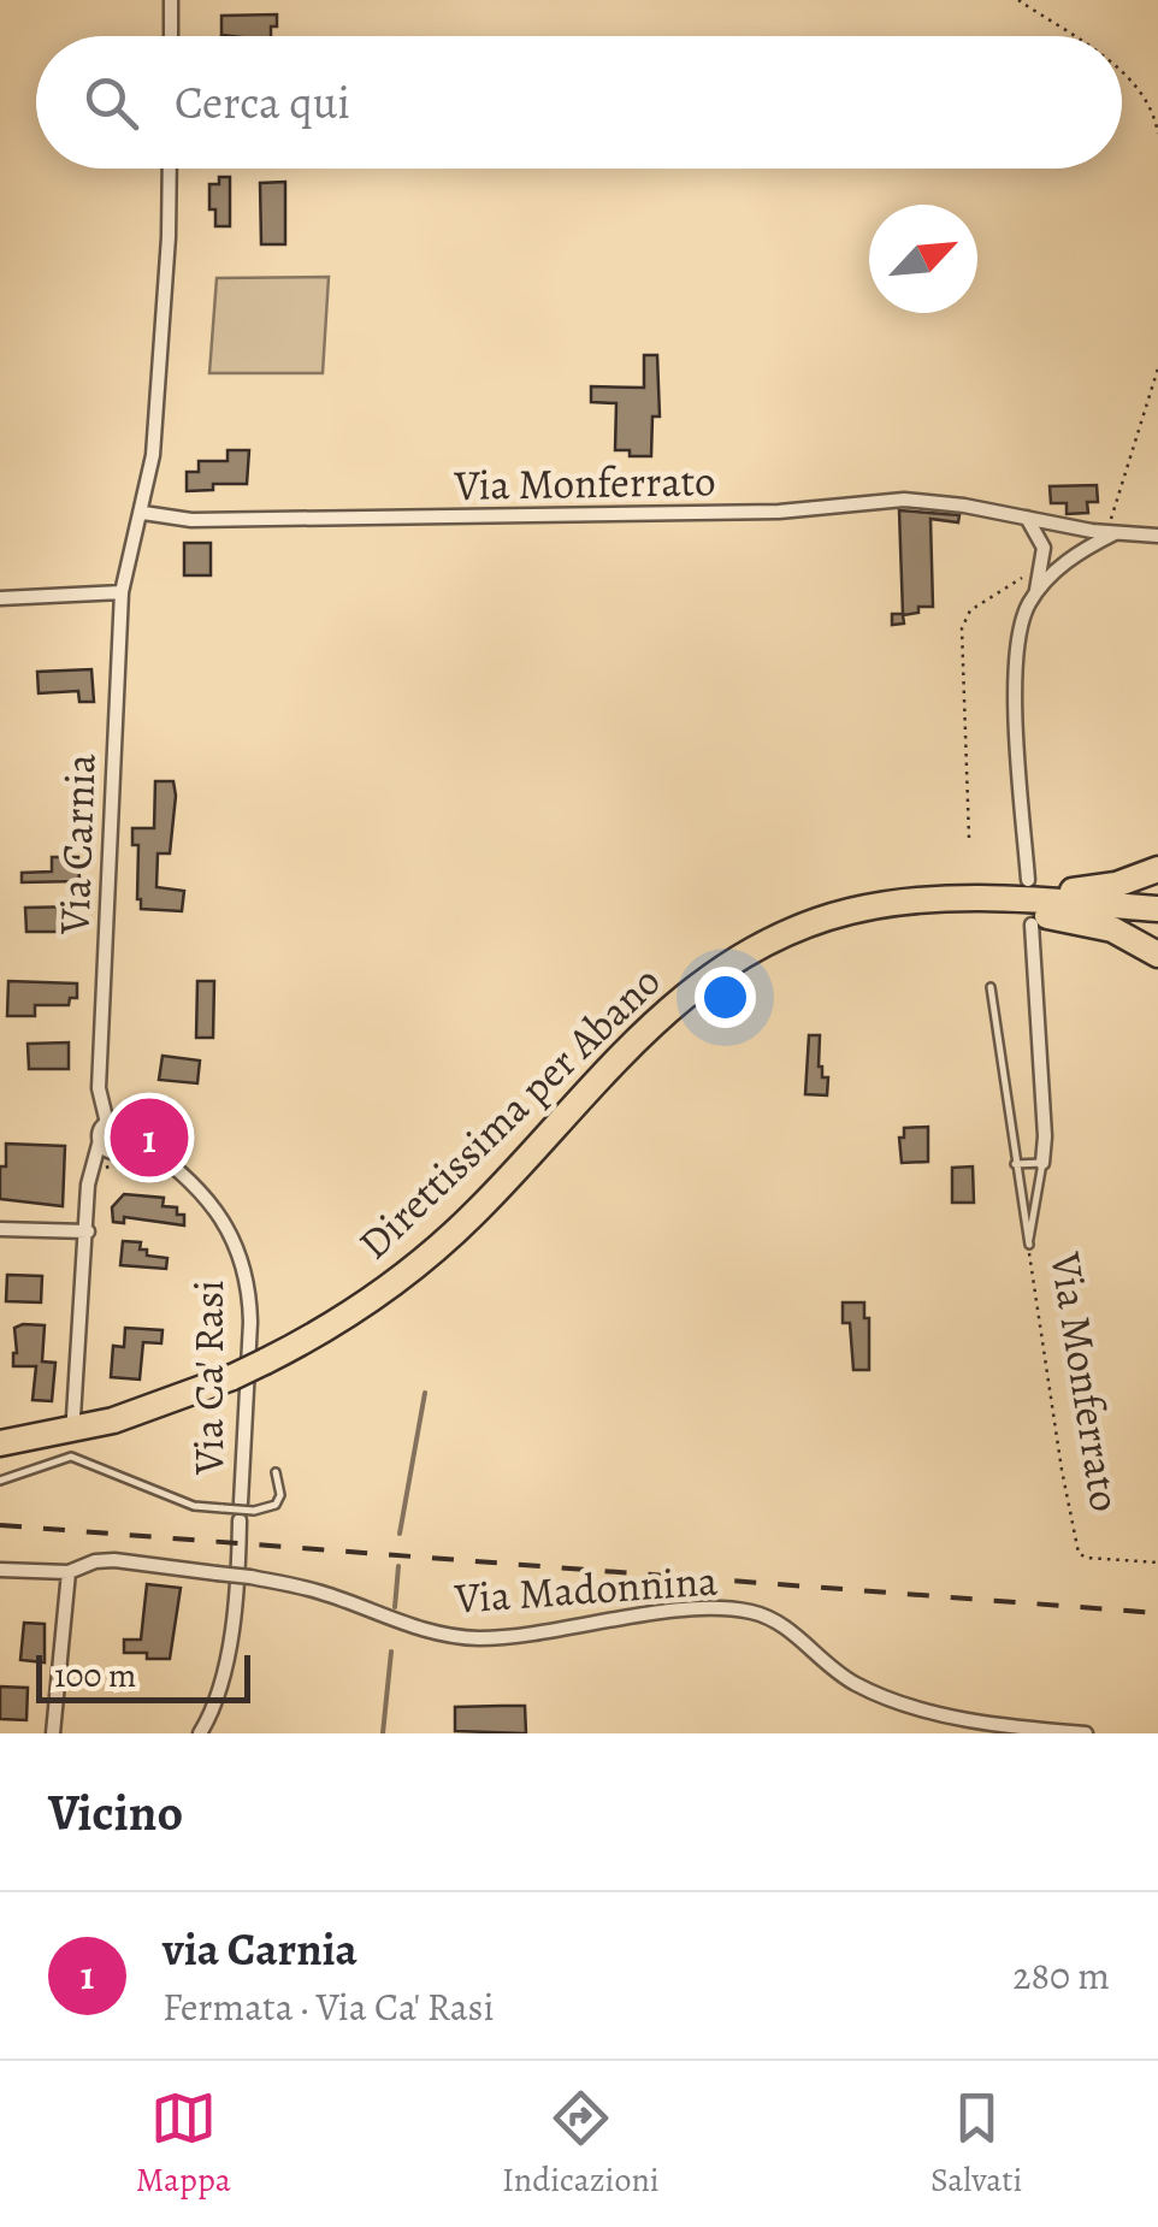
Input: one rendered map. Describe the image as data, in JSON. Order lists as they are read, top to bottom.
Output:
{
  "streets": {
    "highway": ["Direttissima per Abano"],
    "street": [
      "Via Monferrato",
      "Via Carnia",
      "Via Ca' Rasi",
      "Via Madonnina"
    ]
  },
  "crossings": [
    ["Via Monferrato", "Via Carnia"],
    ["Via Carnia", "Via Ca' Rasi"]
  ],
  "scale_bar": "100 m",
  "north": "top right",
  "page": {
    "search": "Cerca qui",
    "pins": "1",
    "scale": "100 m",
    "heading": "Vicino",
    "list": [
      {
        "mark": "1",
        "name": "via Carnia",
        "note": "Fermata · Via Ca' Rasi",
        "value": "280 m"
      }
    ],
    "nav": ["Mappa", "Indicazioni", "Salvati"]
  }
}
